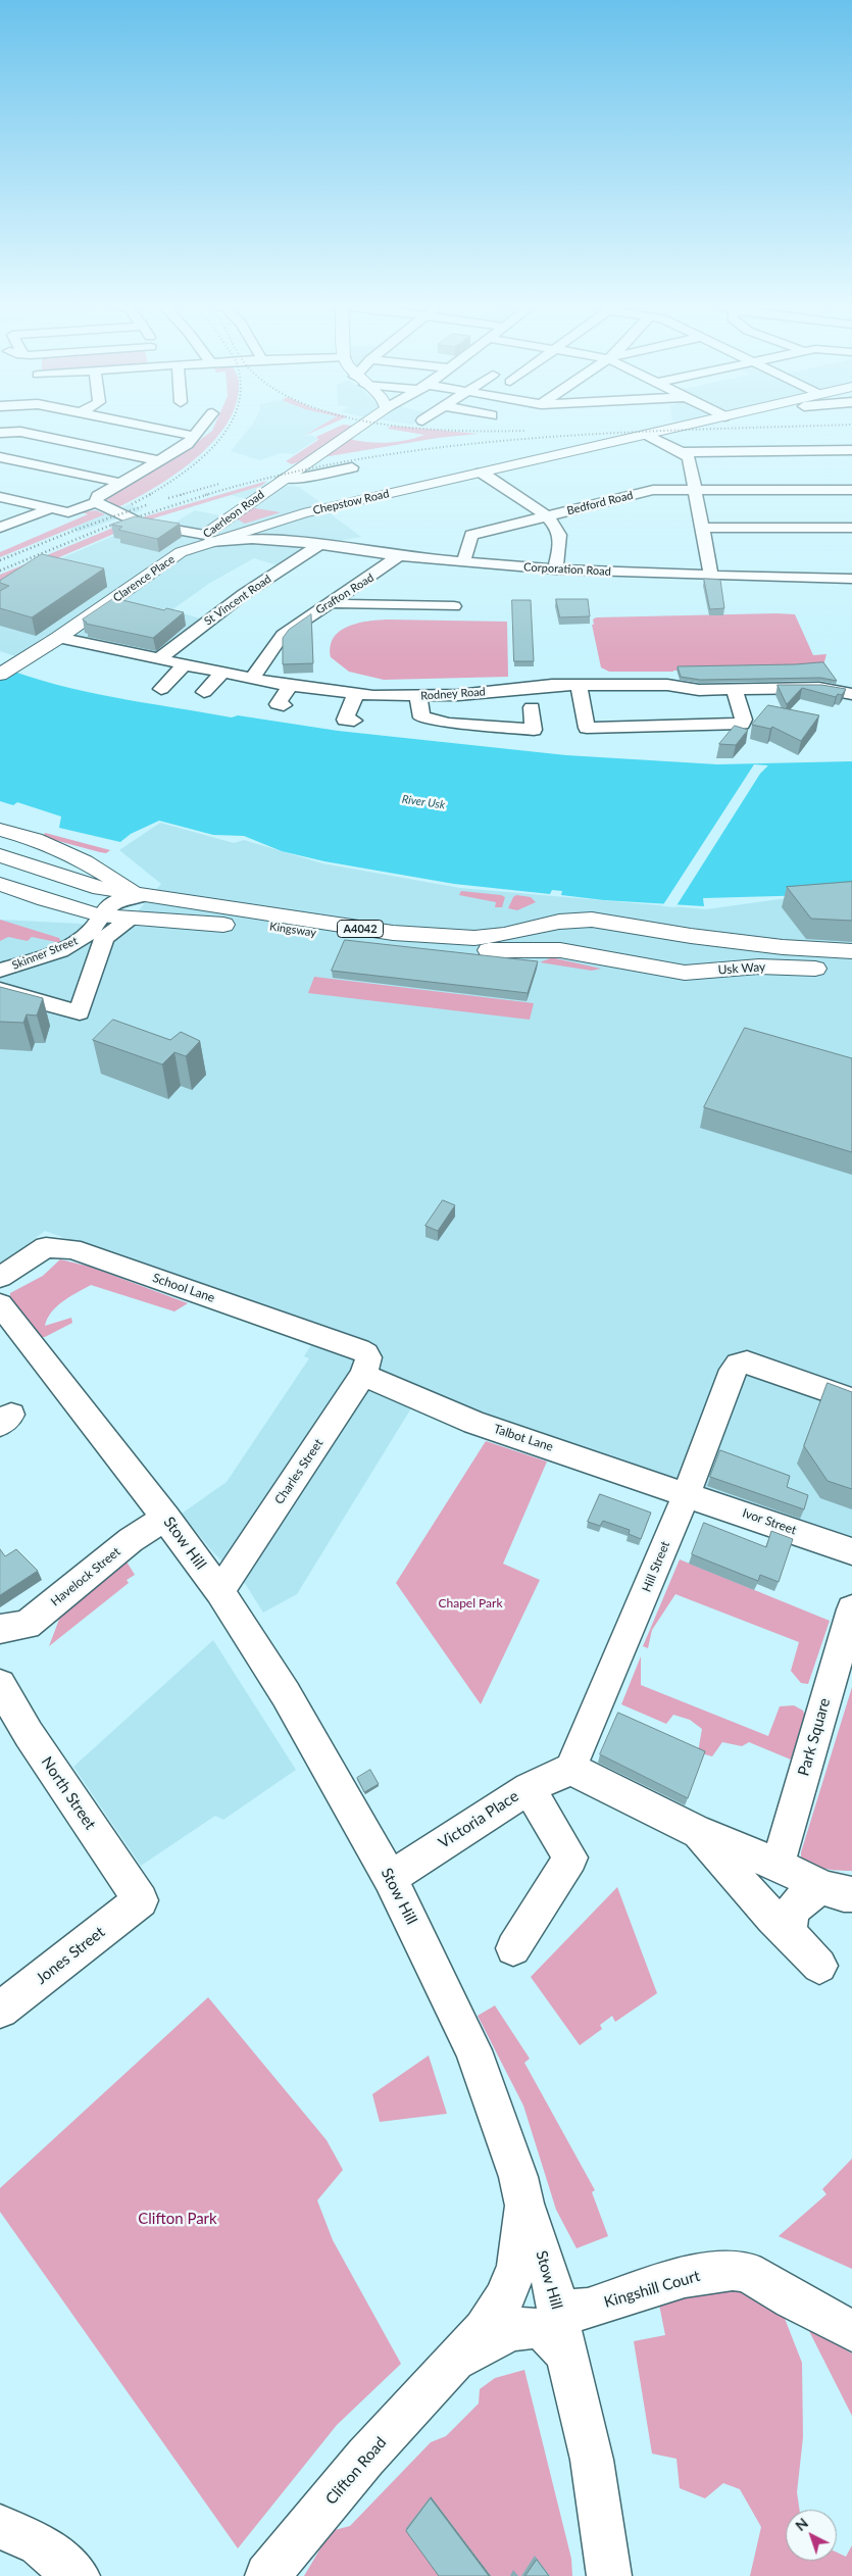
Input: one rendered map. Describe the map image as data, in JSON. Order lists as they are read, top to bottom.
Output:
{
  "streets": {
    "main road": [
      "Chepstow Road",
      "Caerleon Road",
      "Clarence Place",
      "A4042",
      "Kingsway",
      "Usk Way"
    ],
    "street": [
      "Bedford Road",
      "Corporation Road",
      "Grafton Road",
      "St Vincent Road",
      "Rodney Road",
      "Skinner Street",
      "School Lane",
      "Talbot Lane",
      "Charles Street",
      "Ivor Street",
      "Stow Hill",
      "Hill Street",
      "Havelock Street",
      "Park Square",
      "North Street",
      "Victoria Place",
      "Jones Street",
      "Kingshill Court",
      "Clifton Road"
    ]
  },
  "crossings": [
    ["Chepstow Road", "Caerleon Road"],
    ["Chepstow Road", "Clarence Place"],
    ["Bedford Road", "Corporation Road"],
    ["Caerleon Road", "Clarence Place"],
    ["Corporation Road", "Clarence Place"],
    ["Corporation Road", "Grafton Road"],
    ["Corporation Road", "St Vincent Road"],
    ["Clarence Place", "Rodney Road"],
    ["Grafton Road", "Rodney Road"],
    ["St Vincent Road", "Rodney Road"],
    ["A4042", "Kingsway"],
    ["A4042", "Skinner Street"],
    ["Kingsway", "Skinner Street"],
    ["Kingsway", "Usk Way"],
    ["School Lane", "Talbot Lane"],
    ["School Lane", "Charles Street"],
    ["Talbot Lane", "Charles Street"],
    ["Talbot Lane", "Ivor Street"],
    ["Talbot Lane", "Hill Street"],
    ["Charles Street", "Stow Hill"],
    ["Ivor Street", "Hill Street"],
    ["Stow Hill", "Havelock Street"],
    ["Stow Hill", "Victoria Place"],
    ["Stow Hill", "Kingshill Court"],
    ["Stow Hill", "Clifton Road"],
    ["Hill Street", "Victoria Place"],
    ["North Street", "Jones Street"]
  ],
  "water": ["River Usk"],
  "parks": ["Chapel Park", "Clifton Park"],
  "north": "top left"
}
